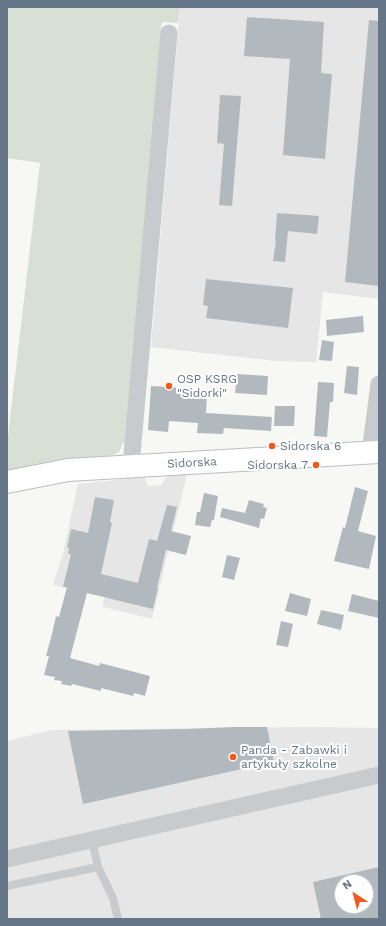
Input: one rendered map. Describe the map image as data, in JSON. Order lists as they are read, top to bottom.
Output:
{
  "streets": {
    "street": ["Sidorska"]
  },
  "places": [
    "OSP KSRG \"Sidorki\"",
    "Sidorska 6",
    "Sidorska 7",
    "Panda - Zabawki i artykuły szkolne"
  ],
  "north": "top left"
}
